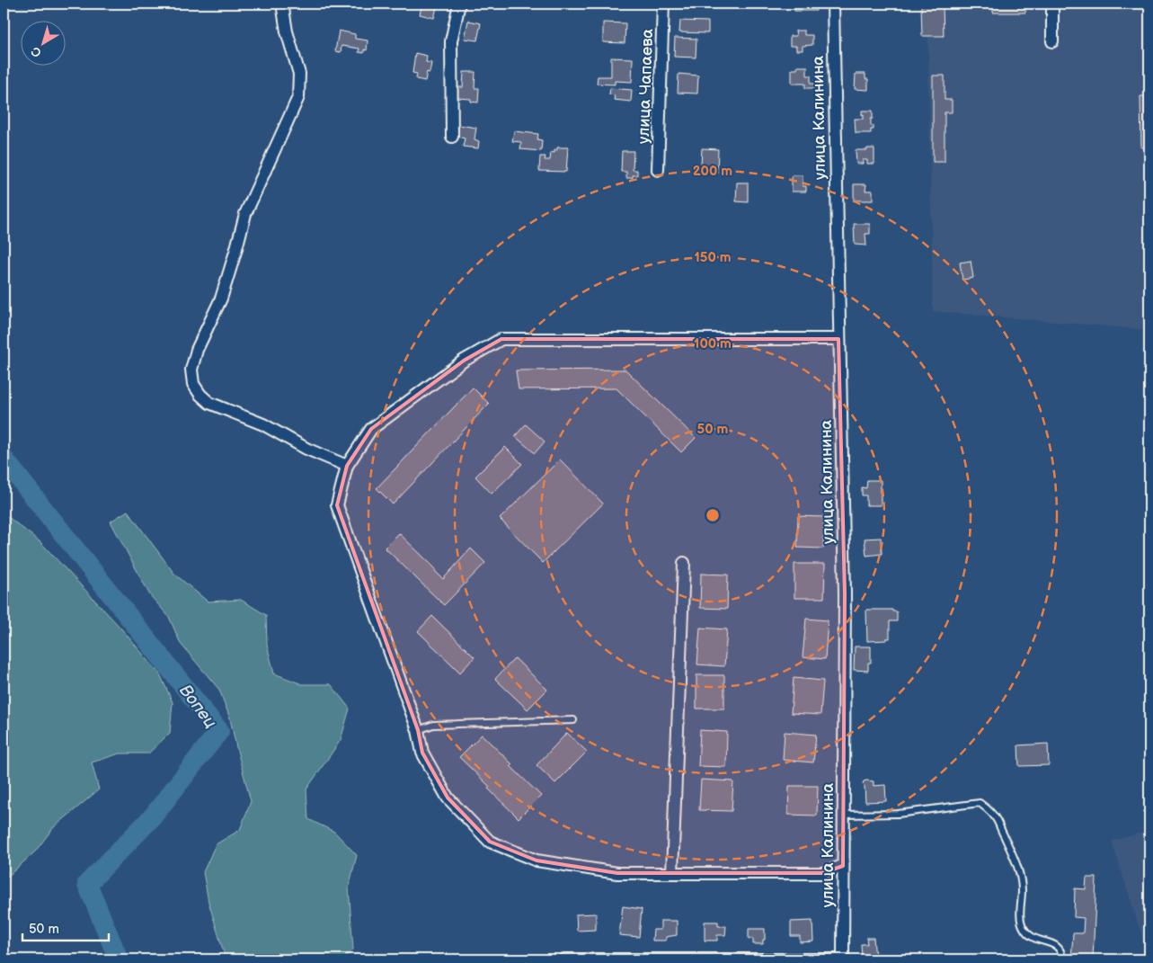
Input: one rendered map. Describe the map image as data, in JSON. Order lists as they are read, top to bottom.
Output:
{
  "streets": {
    "street": ["улица Чапаева", "улица Калинина"]
  },
  "water": ["Вопец"],
  "scale_bar": "50 m",
  "north": "bottom left",
  "rings": [
    "200 m",
    "150 m",
    "100 m",
    "50 m"
  ]
}
